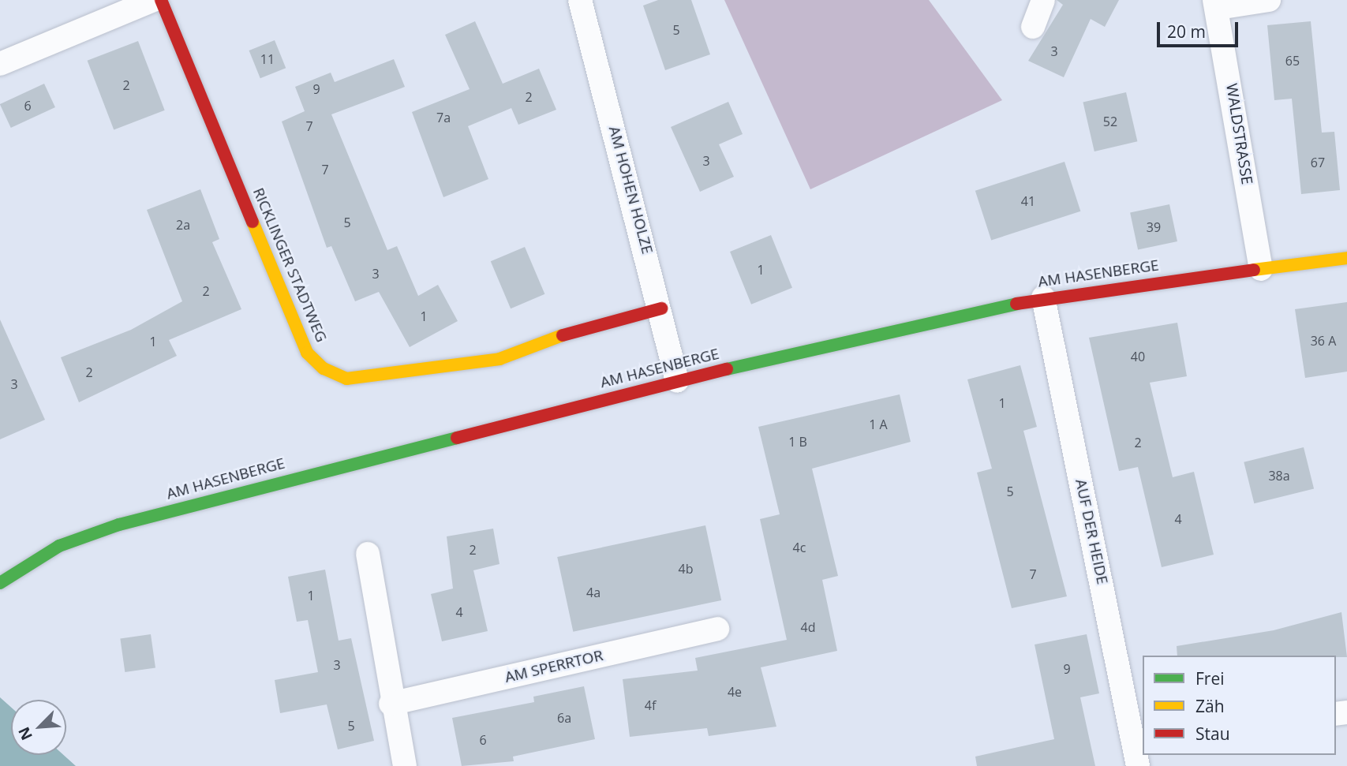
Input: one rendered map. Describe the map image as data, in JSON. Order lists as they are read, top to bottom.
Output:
{
  "streets": {
    "street": [
      "WALDSTRASSE",
      "AM HOHEN HOLZE",
      "RICKLINGER STADTWEG",
      "AM HASENBERGE",
      "AUF DER HEIDE",
      "AM SPERRTOR"
    ]
  },
  "crossings": [
    ["WALDSTRASSE", "AM HASENBERGE"],
    ["AM HOHEN HOLZE", "RICKLINGER STADTWEG"],
    ["AM HOHEN HOLZE", "AM HASENBERGE"],
    ["AM HASENBERGE", "AUF DER HEIDE"]
  ],
  "house_numbers": [
    "5",
    "3",
    "11",
    "65",
    "2",
    "9",
    "2",
    "6",
    "7a",
    "52",
    "7",
    "3",
    "67",
    "7",
    "41",
    "5",
    "2a",
    "39",
    "1",
    "3",
    "2",
    "1",
    "36 A",
    "1",
    "40",
    "2",
    "3",
    "1",
    "1 A",
    "1 B",
    "2",
    "38a",
    "5",
    "4",
    "4c",
    "2",
    "4b",
    "7",
    "4a",
    "1",
    "4",
    "4d",
    "3",
    "9",
    "4e",
    "4f",
    "6a",
    "5",
    "6"
  ],
  "legend": ["Frei", "Zäh", "Stau"],
  "scale_bar": "20 m",
  "north": "bottom left"
}
